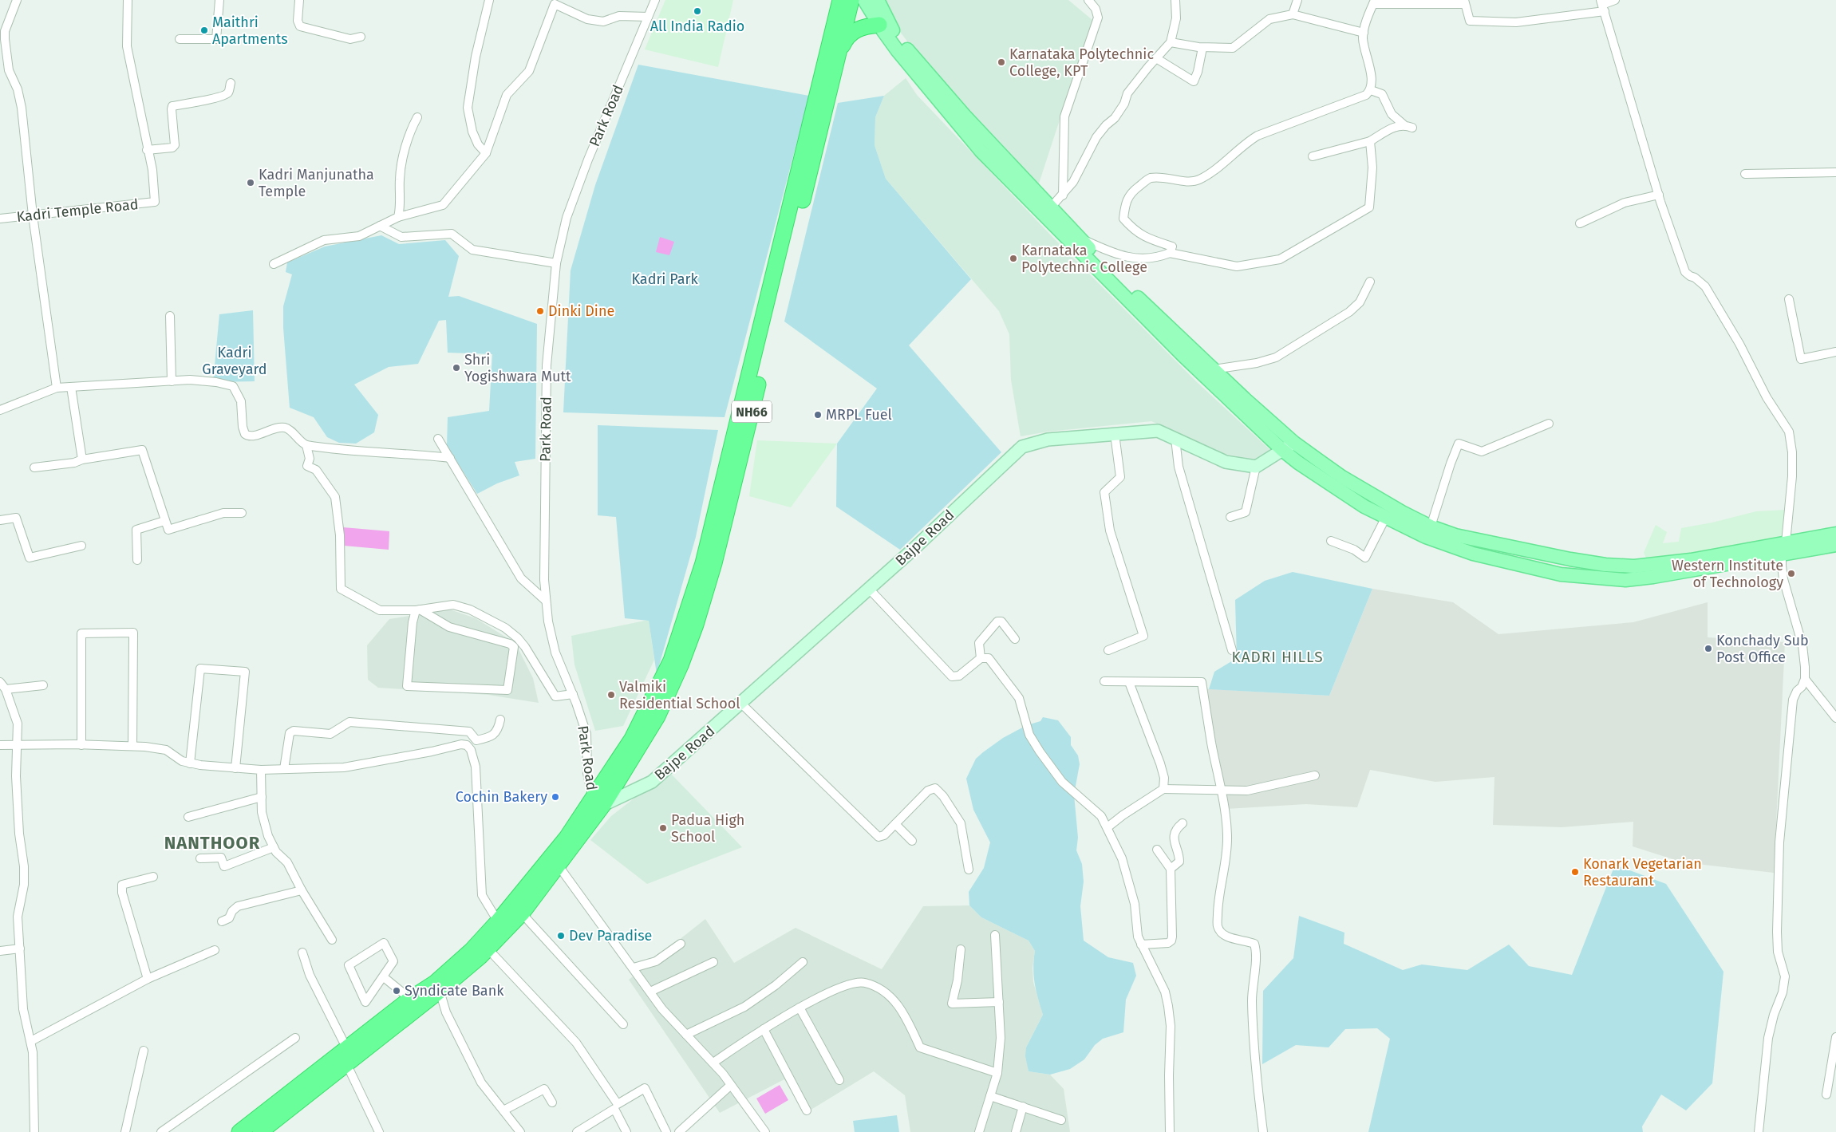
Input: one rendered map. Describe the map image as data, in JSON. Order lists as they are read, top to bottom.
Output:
{
  "streets": {
    "highway": ["NH66"],
    "street": ["Park Road", "Kadri Temple Road", "Bajpe Road"]
  },
  "crossings": [
    ["Park Road", "NH66"],
    ["Park Road", "Bajpe Road"],
    ["NH66", "Bajpe Road"]
  ],
  "districts": ["KADRI HILLS", "NANTHOOR"],
  "parks": ["Kadri Park", "Kadri Graveyard"],
  "places": [
    "All India Radio",
    "Maithri Apartments",
    "Karnataka Polytechnic College, KPT",
    "Kadri Manjunatha Temple",
    "Karnataka Polytechnic College",
    "Dinki Dine",
    "Shri Yogishwara Mutt",
    "MRPL Fuel",
    "Western Institute of Technology",
    "Konchady Sub Post Office",
    "Valmiki Residential School",
    "Cochin Bakery",
    "Padua High School",
    "Konark Vegetarian Restaurant",
    "Dev Paradise",
    "Syndicate Bank"
  ]
}
